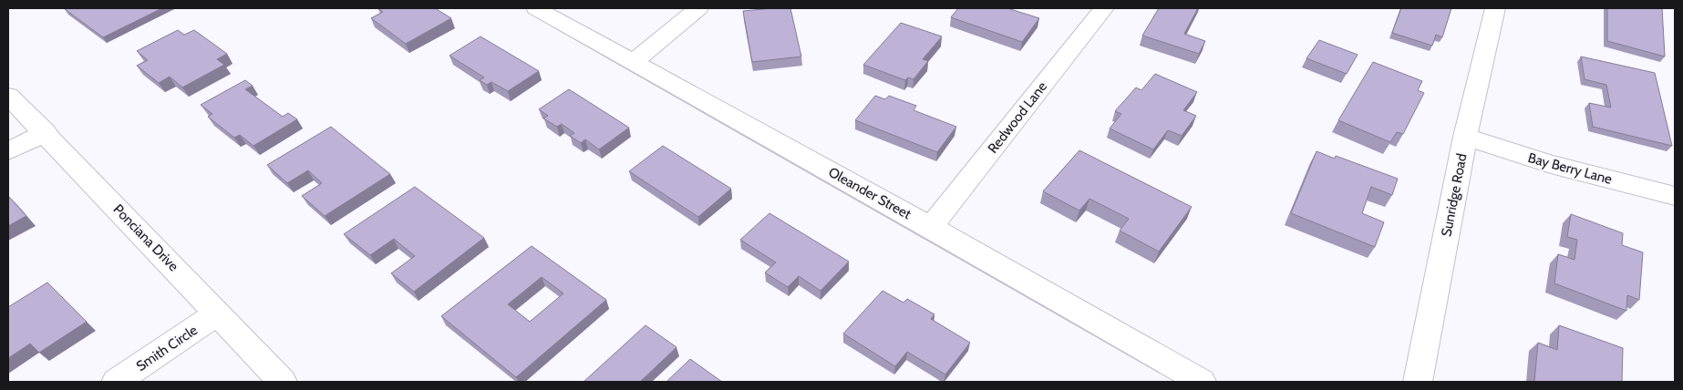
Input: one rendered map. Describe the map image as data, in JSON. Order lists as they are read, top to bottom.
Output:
{
  "streets": {
    "street": [
      "Redwood Lane",
      "Bay Berry Lane",
      "Oleander Street",
      "Sunridge Road",
      "Ponciana Drive",
      "Smith Circle"
    ]
  },
  "crossings": [
    ["Redwood Lane", "Oleander Street"],
    ["Bay Berry Lane", "Sunridge Road"],
    ["Ponciana Drive", "Smith Circle"]
  ]
}
